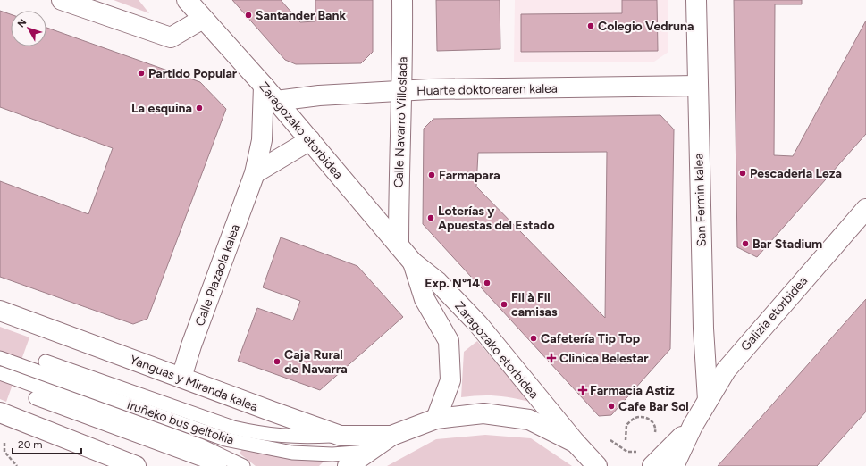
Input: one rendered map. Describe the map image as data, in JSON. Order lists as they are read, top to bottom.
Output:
{
  "streets": {
    "street": [
      "Huarte doktorearen kalea",
      "Calle Navarro Villoslada",
      "Zaragozako etorbidea",
      "San Fermin kalea",
      "Calle Plazaola kalea",
      "Galizia etorbidea",
      "Yanguas y Miranda kalea"
    ],
    "lane": ["Iruñeko bus geltokia"]
  },
  "crossings": [
    ["Huarte doktorearen kalea", "Calle Navarro Villoslada"],
    ["Huarte doktorearen kalea", "Zaragozako etorbidea"],
    ["Huarte doktorearen kalea", "San Fermin kalea"],
    ["Calle Navarro Villoslada", "Zaragozako etorbidea"],
    ["Zaragozako etorbidea", "Calle Plazaola kalea"],
    ["San Fermin kalea", "Galizia etorbidea"],
    ["Calle Plazaola kalea", "Yanguas y Miranda kalea"]
  ],
  "places": {
    "other": [
      "Santander Bank",
      "Colegio Vedruna",
      "Partido Popular",
      "La esquina",
      "Pescaderia Leza",
      "Farmapara",
      "Loterías y Apuestas del Estado",
      "Bar Stadium",
      "Exp. N°14",
      "Fil à Fil camisas",
      "Cafetería Tip Top",
      "Caja Rural de Navarra",
      "Cafe Bar Sol"
    ],
    "health": ["Clinica Belestar", "Farmacia Astiz"]
  },
  "scale_bar": "20 m",
  "north": "top left"
}
